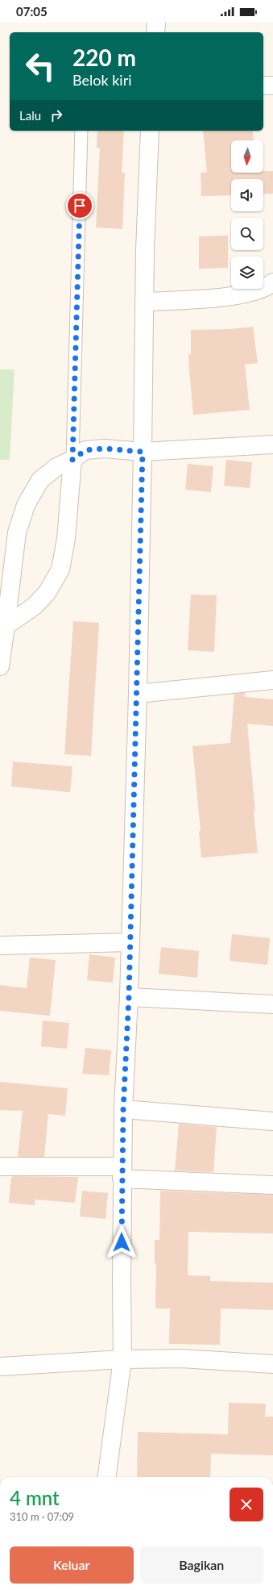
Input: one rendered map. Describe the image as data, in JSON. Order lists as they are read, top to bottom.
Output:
{
  "north": "bottom",
  "page": {
    "status": "07:05",
    "turn": ["220 m", "Belok kiri"],
    "then": "Lalu",
    "heading": ["4 mnt", "310 m · 07:09"],
    "buttons": ["Keluar", "Bagikan"]
  }
}
